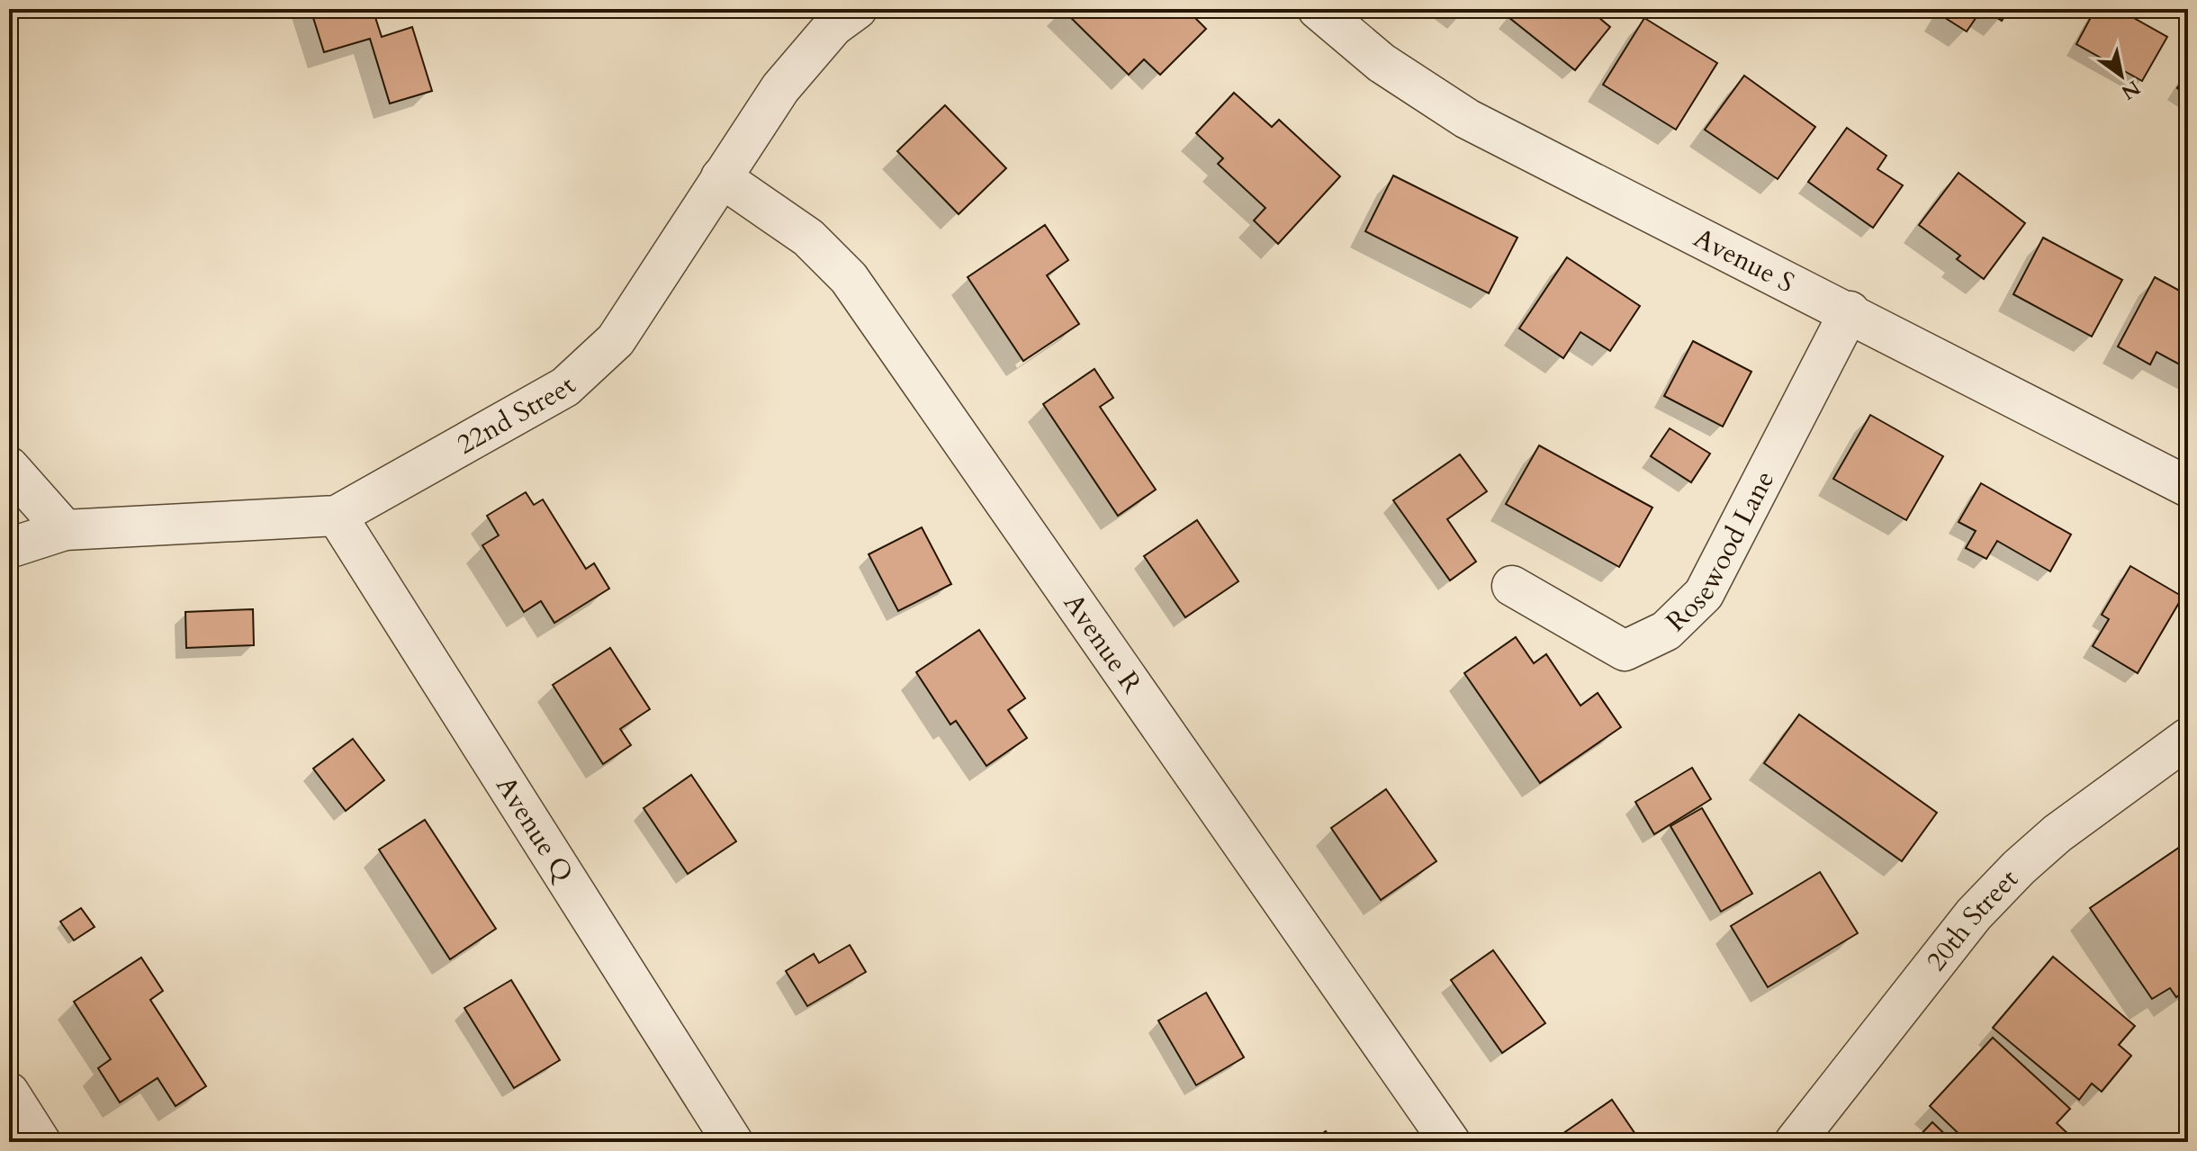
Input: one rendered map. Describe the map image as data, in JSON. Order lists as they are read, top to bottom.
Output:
{
  "streets": {
    "street": [
      "Avenue S",
      "22nd Street",
      "Rosewood Lane",
      "Avenue R",
      "Avenue Q",
      "20th Street"
    ]
  },
  "crossings": [
    ["Avenue S", "Rosewood Lane"],
    ["22nd Street", "Avenue R"],
    ["22nd Street", "Avenue Q"]
  ],
  "north": "bottom right"
}
